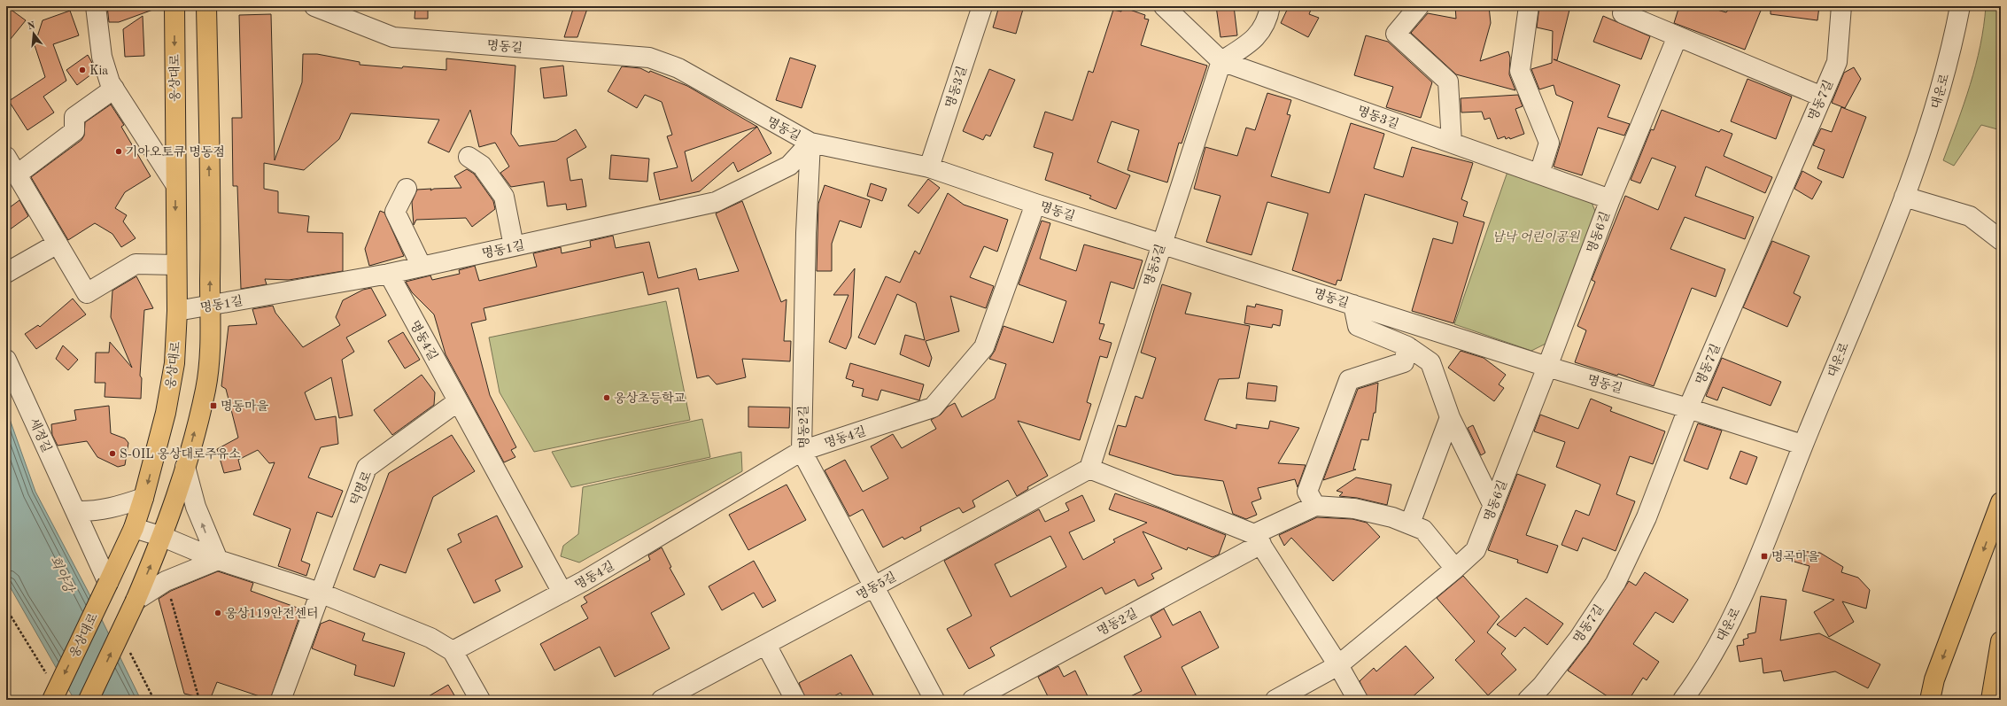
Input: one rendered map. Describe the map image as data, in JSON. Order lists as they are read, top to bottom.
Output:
{
  "streets": {
    "main road": ["웅상대로"],
    "street": [
      "명동길",
      "명동3길",
      "대운로",
      "명동7길",
      "명동6길",
      "명동1길",
      "명동5길",
      "명동4길",
      "명동2길",
      "세정길",
      "덕명로"
    ]
  },
  "crossings": [
    ["명동길", "명동3길"],
    ["명동길", "대운로"],
    ["명동길", "명동7길"],
    ["명동길", "명동6길"],
    ["명동길", "명동1길"],
    ["명동길", "명동5길"],
    ["명동길", "명동4길"],
    ["명동길", "명동2길"],
    ["웅상대로", "명동1길"],
    ["웅상대로", "세정길"],
    ["명동3길", "명동6길"],
    ["명동3길", "명동5길"],
    ["명동1길", "명동4길"],
    ["명동1길", "명동2길"],
    ["명동5길", "명동2길"],
    ["명동4길", "명동2길"],
    ["명동4길", "덕명로"]
  ],
  "water": ["회야강"],
  "parks": ["남낙 어린이공원"],
  "places": {
    "other": [
      "Kia",
      "기아오토큐 명동점",
      "웅상초등학교",
      "S-OIL 웅상대로주유소",
      "웅상119안전센터"
    ],
    "transit": ["명동마을", "명곡마을"]
  },
  "north": "top"
}
